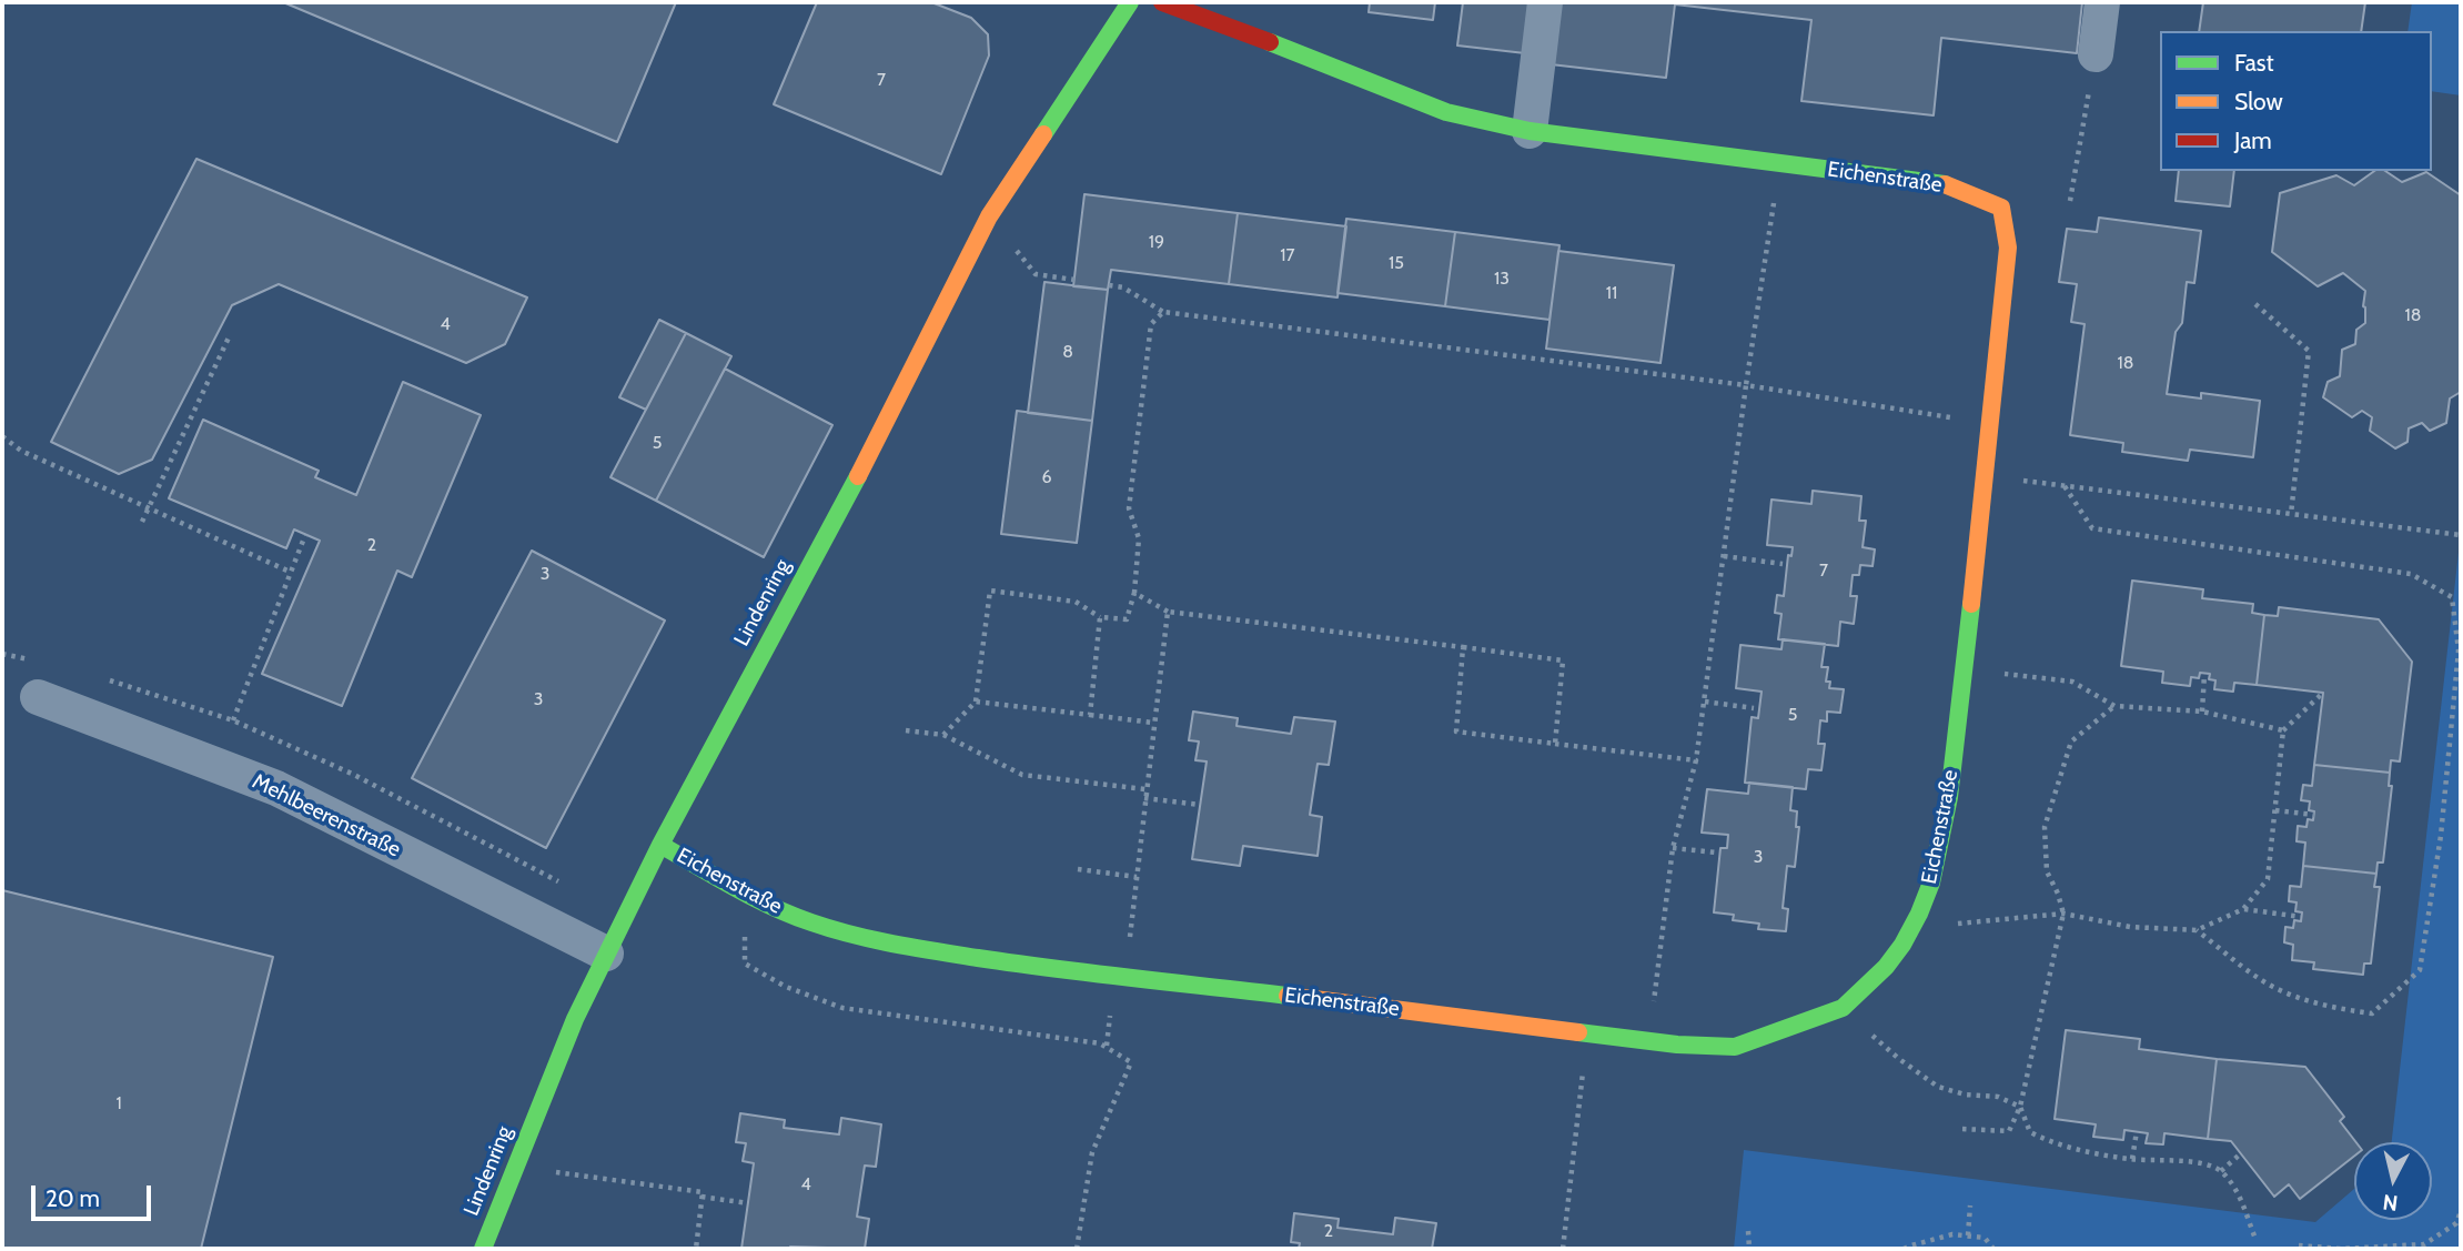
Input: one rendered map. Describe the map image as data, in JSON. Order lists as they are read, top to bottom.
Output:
{
  "streets": {
    "street": ["Eichenstraße", "Lindenring", "Mehlbeerenstraße"]
  },
  "crossings": [
    ["Eichenstraße", "Lindenring"],
    ["Lindenring", "Mehlbeerenstraße"]
  ],
  "house_numbers": [
    "7",
    "19",
    "17",
    "15",
    "13",
    "11",
    "18",
    "4",
    "8",
    "18",
    "5",
    "6",
    "2",
    "7",
    "3",
    "3",
    "5",
    "3",
    "1",
    "4",
    "2"
  ],
  "legend": ["Fast", "Slow", "Jam"],
  "scale_bar": "20 m",
  "north": "bottom"
}
